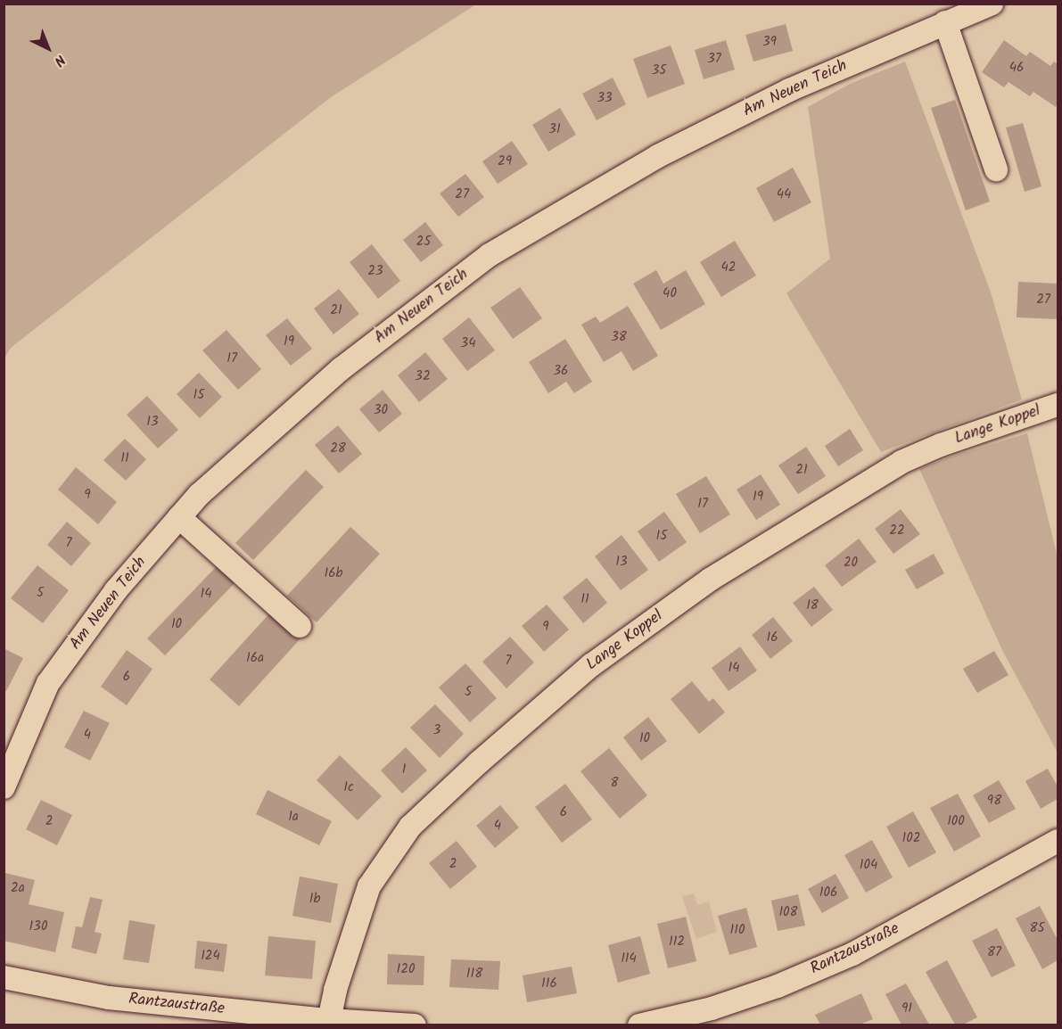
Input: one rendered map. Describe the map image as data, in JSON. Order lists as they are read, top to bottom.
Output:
{
  "streets": {
    "street": ["Am Neuen Teich", "Lange Koppel", "Rantzaustraße"]
  },
  "crossings": [
    ["Lange Koppel", "Rantzaustraße"]
  ],
  "house_numbers": [
    "39",
    "37",
    "46",
    "35",
    "33",
    "31",
    "29",
    "27",
    "44",
    "25",
    "42",
    "23",
    "40",
    "27",
    "21",
    "38",
    "19",
    "34",
    "17",
    "36",
    "32",
    "15",
    "30",
    "13",
    "28",
    "11",
    "21",
    "9",
    "19",
    "17",
    "22",
    "15",
    "7",
    "13",
    "20",
    "16b",
    "5",
    "14",
    "11",
    "18",
    "10",
    "9",
    "16",
    "16a",
    "7",
    "14",
    "6",
    "5",
    "3",
    "4",
    "10",
    "1",
    "8",
    "1c",
    "98",
    "6",
    "1a",
    "2",
    "100",
    "4",
    "102",
    "2",
    "104",
    "2a",
    "106",
    "1b",
    "108",
    "130",
    "85",
    "110",
    "112",
    "87",
    "124",
    "114",
    "120",
    "118",
    "116",
    "91"
  ],
  "north": "bottom right"
}
